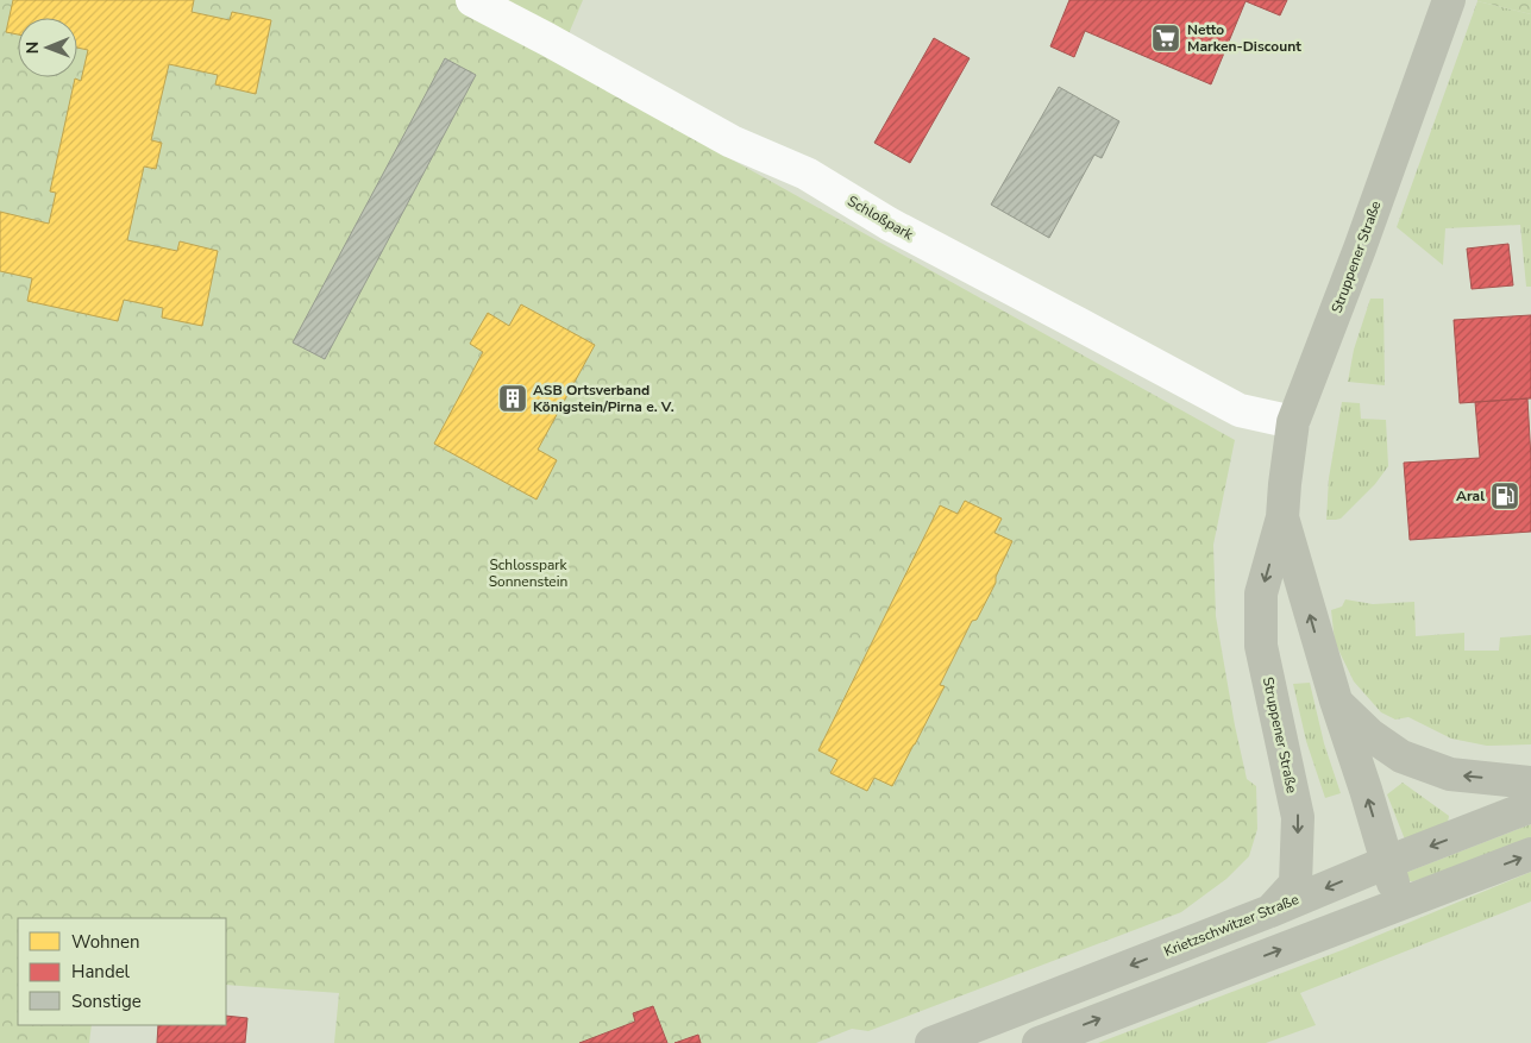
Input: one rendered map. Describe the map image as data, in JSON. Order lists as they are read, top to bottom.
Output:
{
  "streets": {
    "main road": ["Struppener Straße", "Krietzschwitzer Straße"],
    "street": ["Schloßpark"]
  },
  "crossings": [
    ["Schloßpark", "Struppener Straße"],
    ["Struppener Straße", "Krietzschwitzer Straße"]
  ],
  "parks": ["Schlosspark Sonnenstein"],
  "places": {
    "supermarket": ["Netto Marken-Discount"],
    "building": ["ASB Ortsverband Königstein/Pirna e. V."],
    "fuel station": ["Aral"]
  },
  "legend": ["Wohnen", "Handel", "Sonstige"],
  "north": "left"
}
